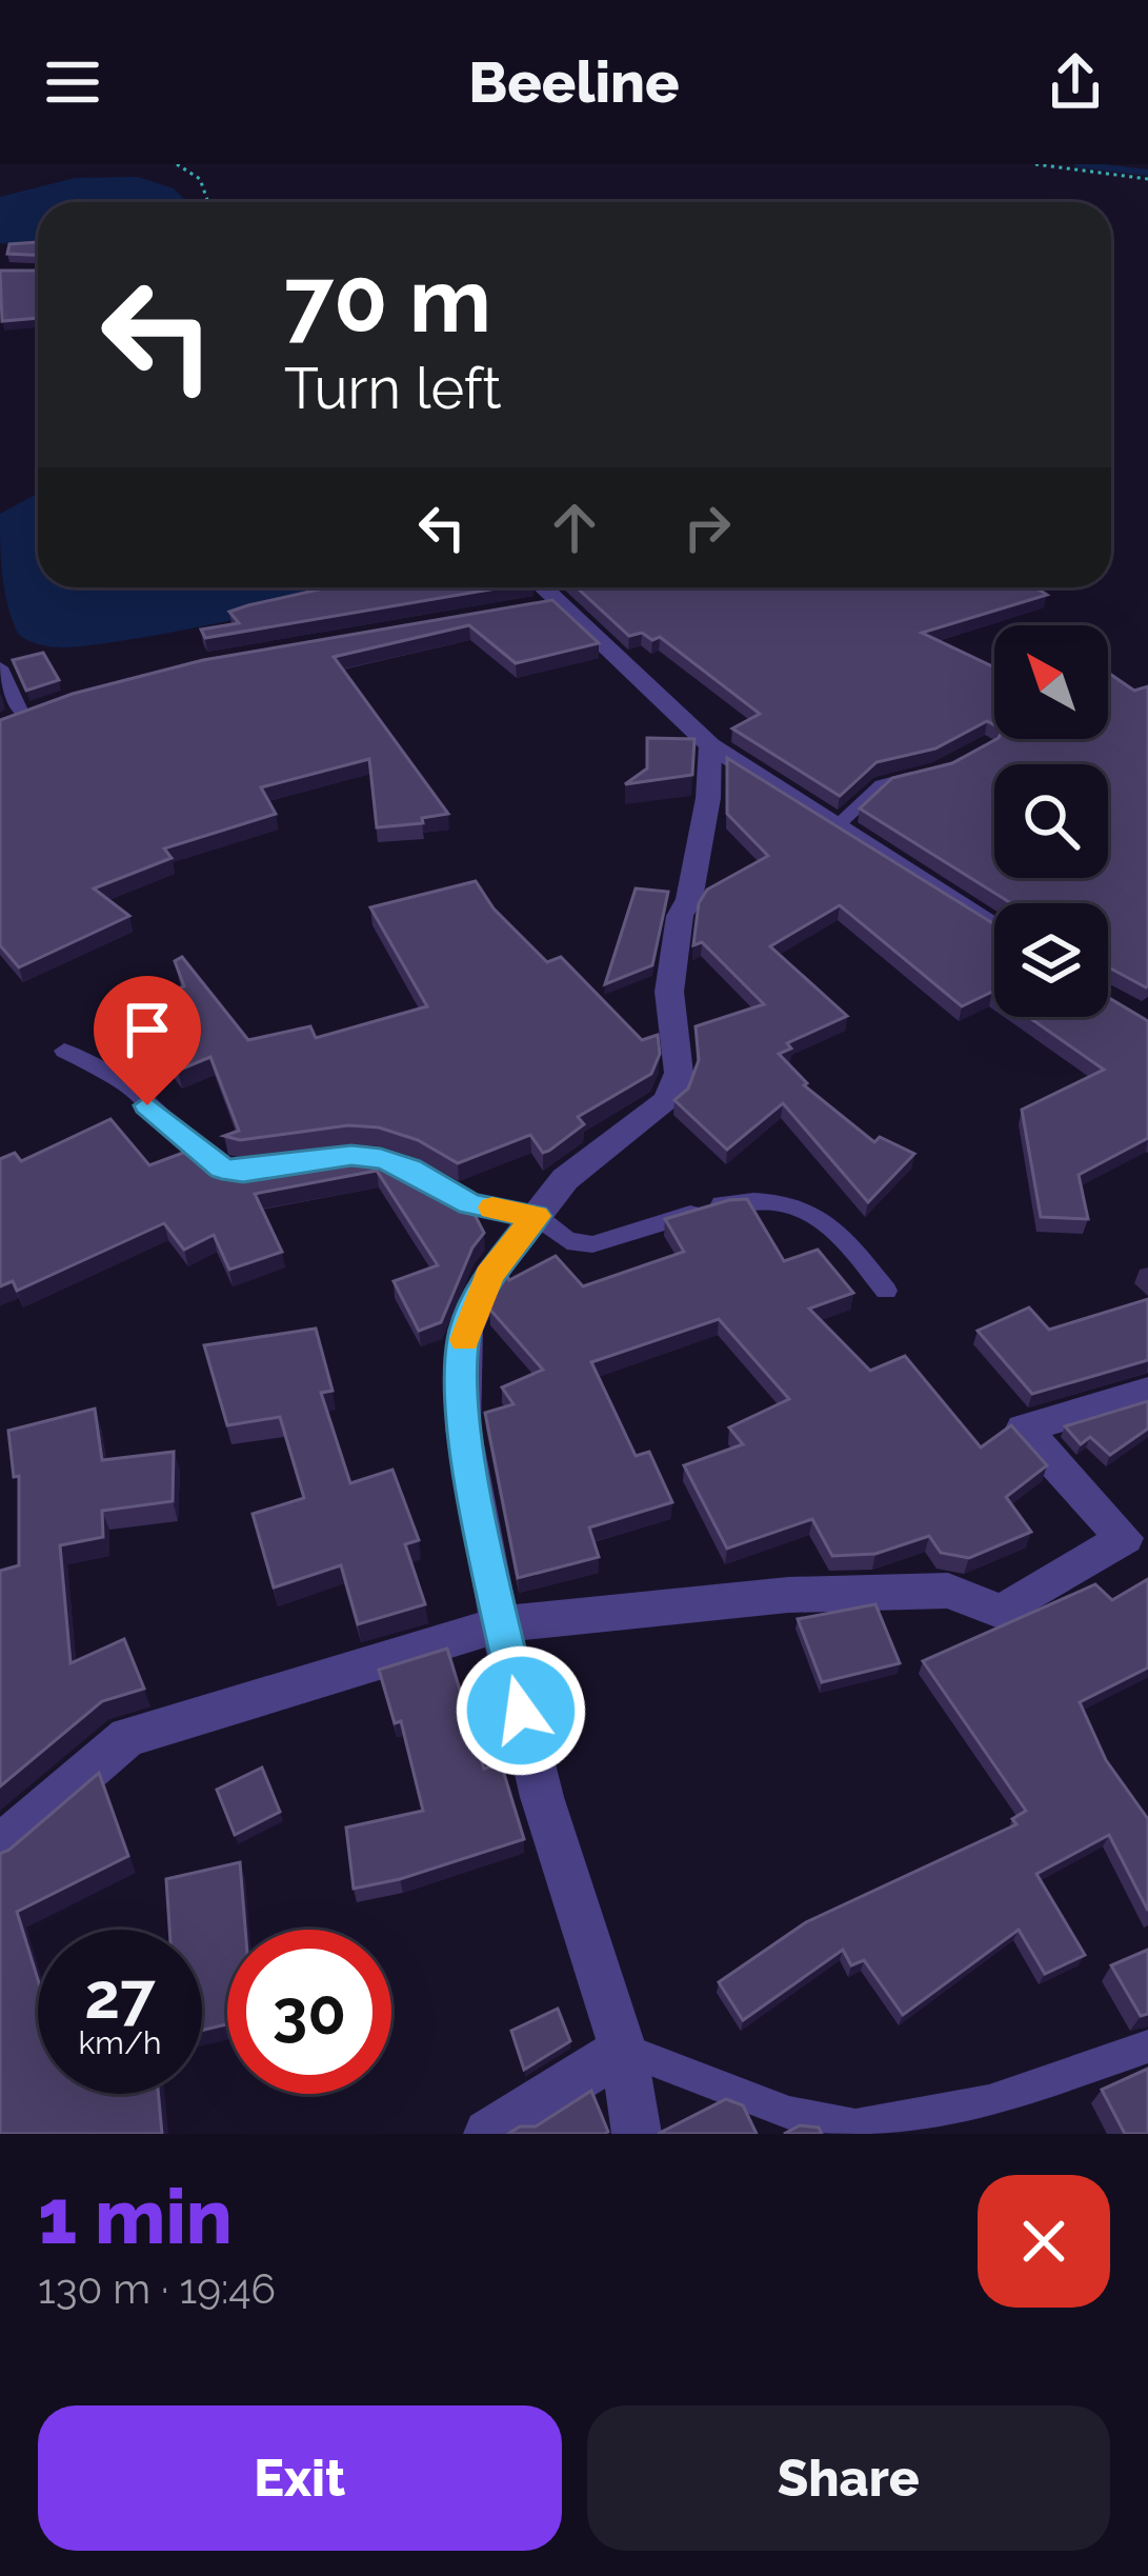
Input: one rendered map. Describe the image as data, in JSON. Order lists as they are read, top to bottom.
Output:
{
  "north": "top left",
  "page": {
    "header": "Beeline",
    "turn": ["70 m", "Turn left"],
    "speed": "27 km/h",
    "limit": "30",
    "heading": ["1 min", "130 m · 19:46"],
    "buttons": ["Exit", "Share"]
  }
}
